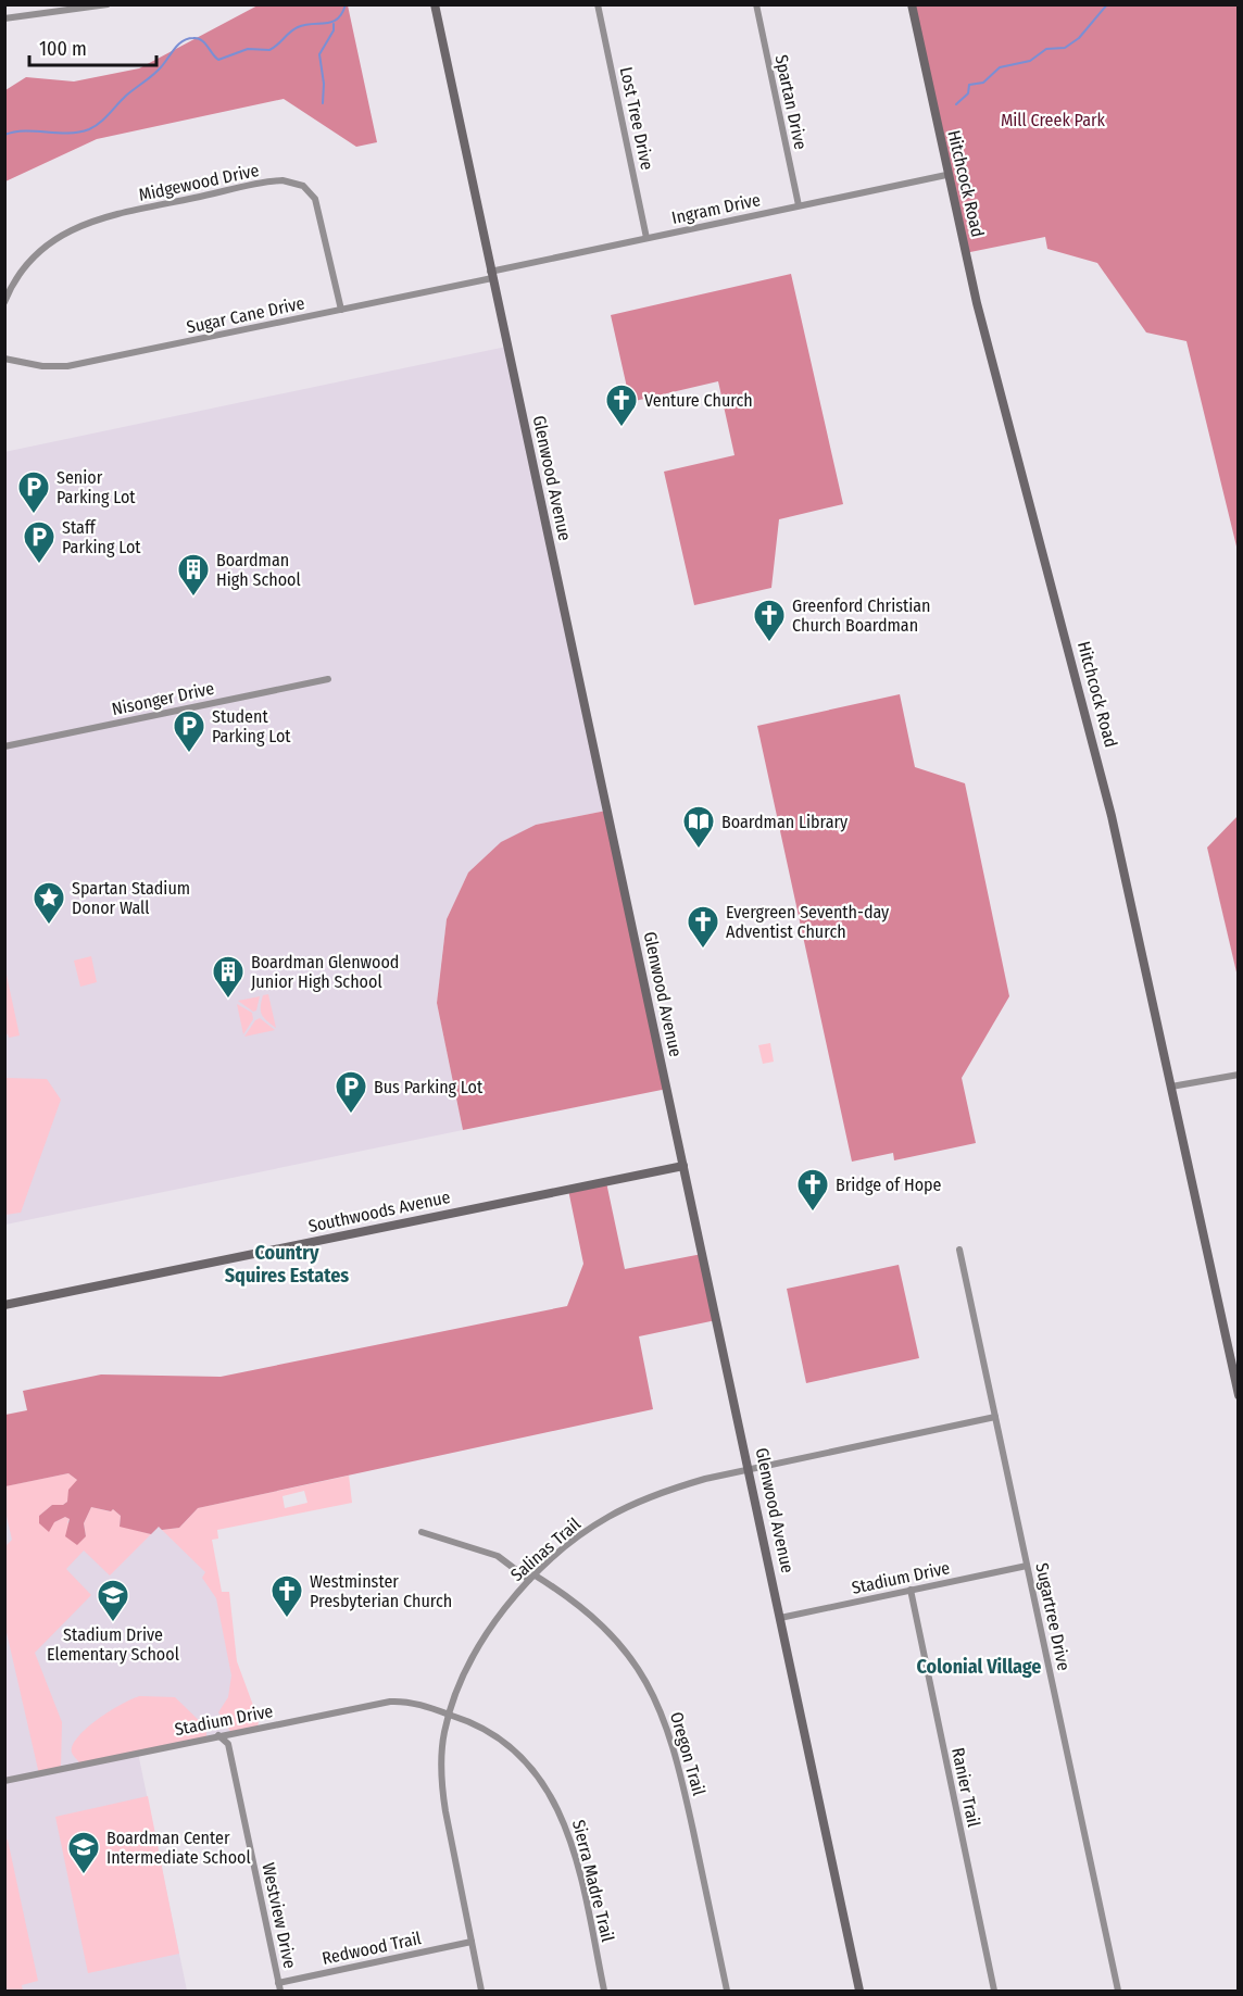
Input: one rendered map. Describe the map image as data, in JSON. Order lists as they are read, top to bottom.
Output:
{
  "streets": {
    "street": [
      "Spartan Drive",
      "Lost Tree Drive",
      "Midgewood Drive",
      "Hitchcock Road",
      "Ingram Drive",
      "Sugar Cane Drive",
      "Glenwood Avenue",
      "Nisonger Drive",
      "Southwoods Avenue",
      "Salinas Trail",
      "Stadium Drive",
      "Sugartree Drive",
      "Oregon Trail",
      "Ranier Trail",
      "Sierra Madre Trail",
      "Westview Drive",
      "Redwood Trail"
    ]
  },
  "crossings": [
    ["Spartan Drive", "Ingram Drive"],
    ["Lost Tree Drive", "Ingram Drive"],
    ["Midgewood Drive", "Sugar Cane Drive"],
    ["Hitchcock Road", "Ingram Drive"],
    ["Ingram Drive", "Sugar Cane Drive"],
    ["Ingram Drive", "Glenwood Avenue"],
    ["Sugar Cane Drive", "Glenwood Avenue"],
    ["Glenwood Avenue", "Southwoods Avenue"],
    ["Glenwood Avenue", "Salinas Trail"],
    ["Glenwood Avenue", "Stadium Drive"],
    ["Salinas Trail", "Stadium Drive"],
    ["Salinas Trail", "Sugartree Drive"],
    ["Salinas Trail", "Oregon Trail"],
    ["Salinas Trail", "Sierra Madre Trail"],
    ["Salinas Trail", "Redwood Trail"],
    ["Stadium Drive", "Sugartree Drive"],
    ["Stadium Drive", "Ranier Trail"],
    ["Stadium Drive", "Sierra Madre Trail"],
    ["Stadium Drive", "Westview Drive"],
    ["Westview Drive", "Redwood Trail"]
  ],
  "districts": ["Country Squires Estates", "Colonial Village"],
  "parks": ["Mill Creek Park"],
  "places": {
    "church": [
      "Venture Church",
      "Greenford Christian Church Boardman",
      "Evergreen Seventh-day Adventist Church",
      "Bridge of Hope",
      "Westminster Presbyterian Church"
    ],
    "parking": [
      "Senior Parking Lot",
      "Staff Parking Lot",
      "Student Parking Lot",
      "Bus Parking Lot"
    ],
    "building": ["Boardman High School", "Boardman Glenwood Junior High School"],
    "library": ["Boardman Library"],
    "place": ["Spartan Stadium Donor Wall"],
    "school or university": ["Stadium Drive Elementary School", "Boardman Center Intermediate School"]
  },
  "scale_bar": "100 m"
}
